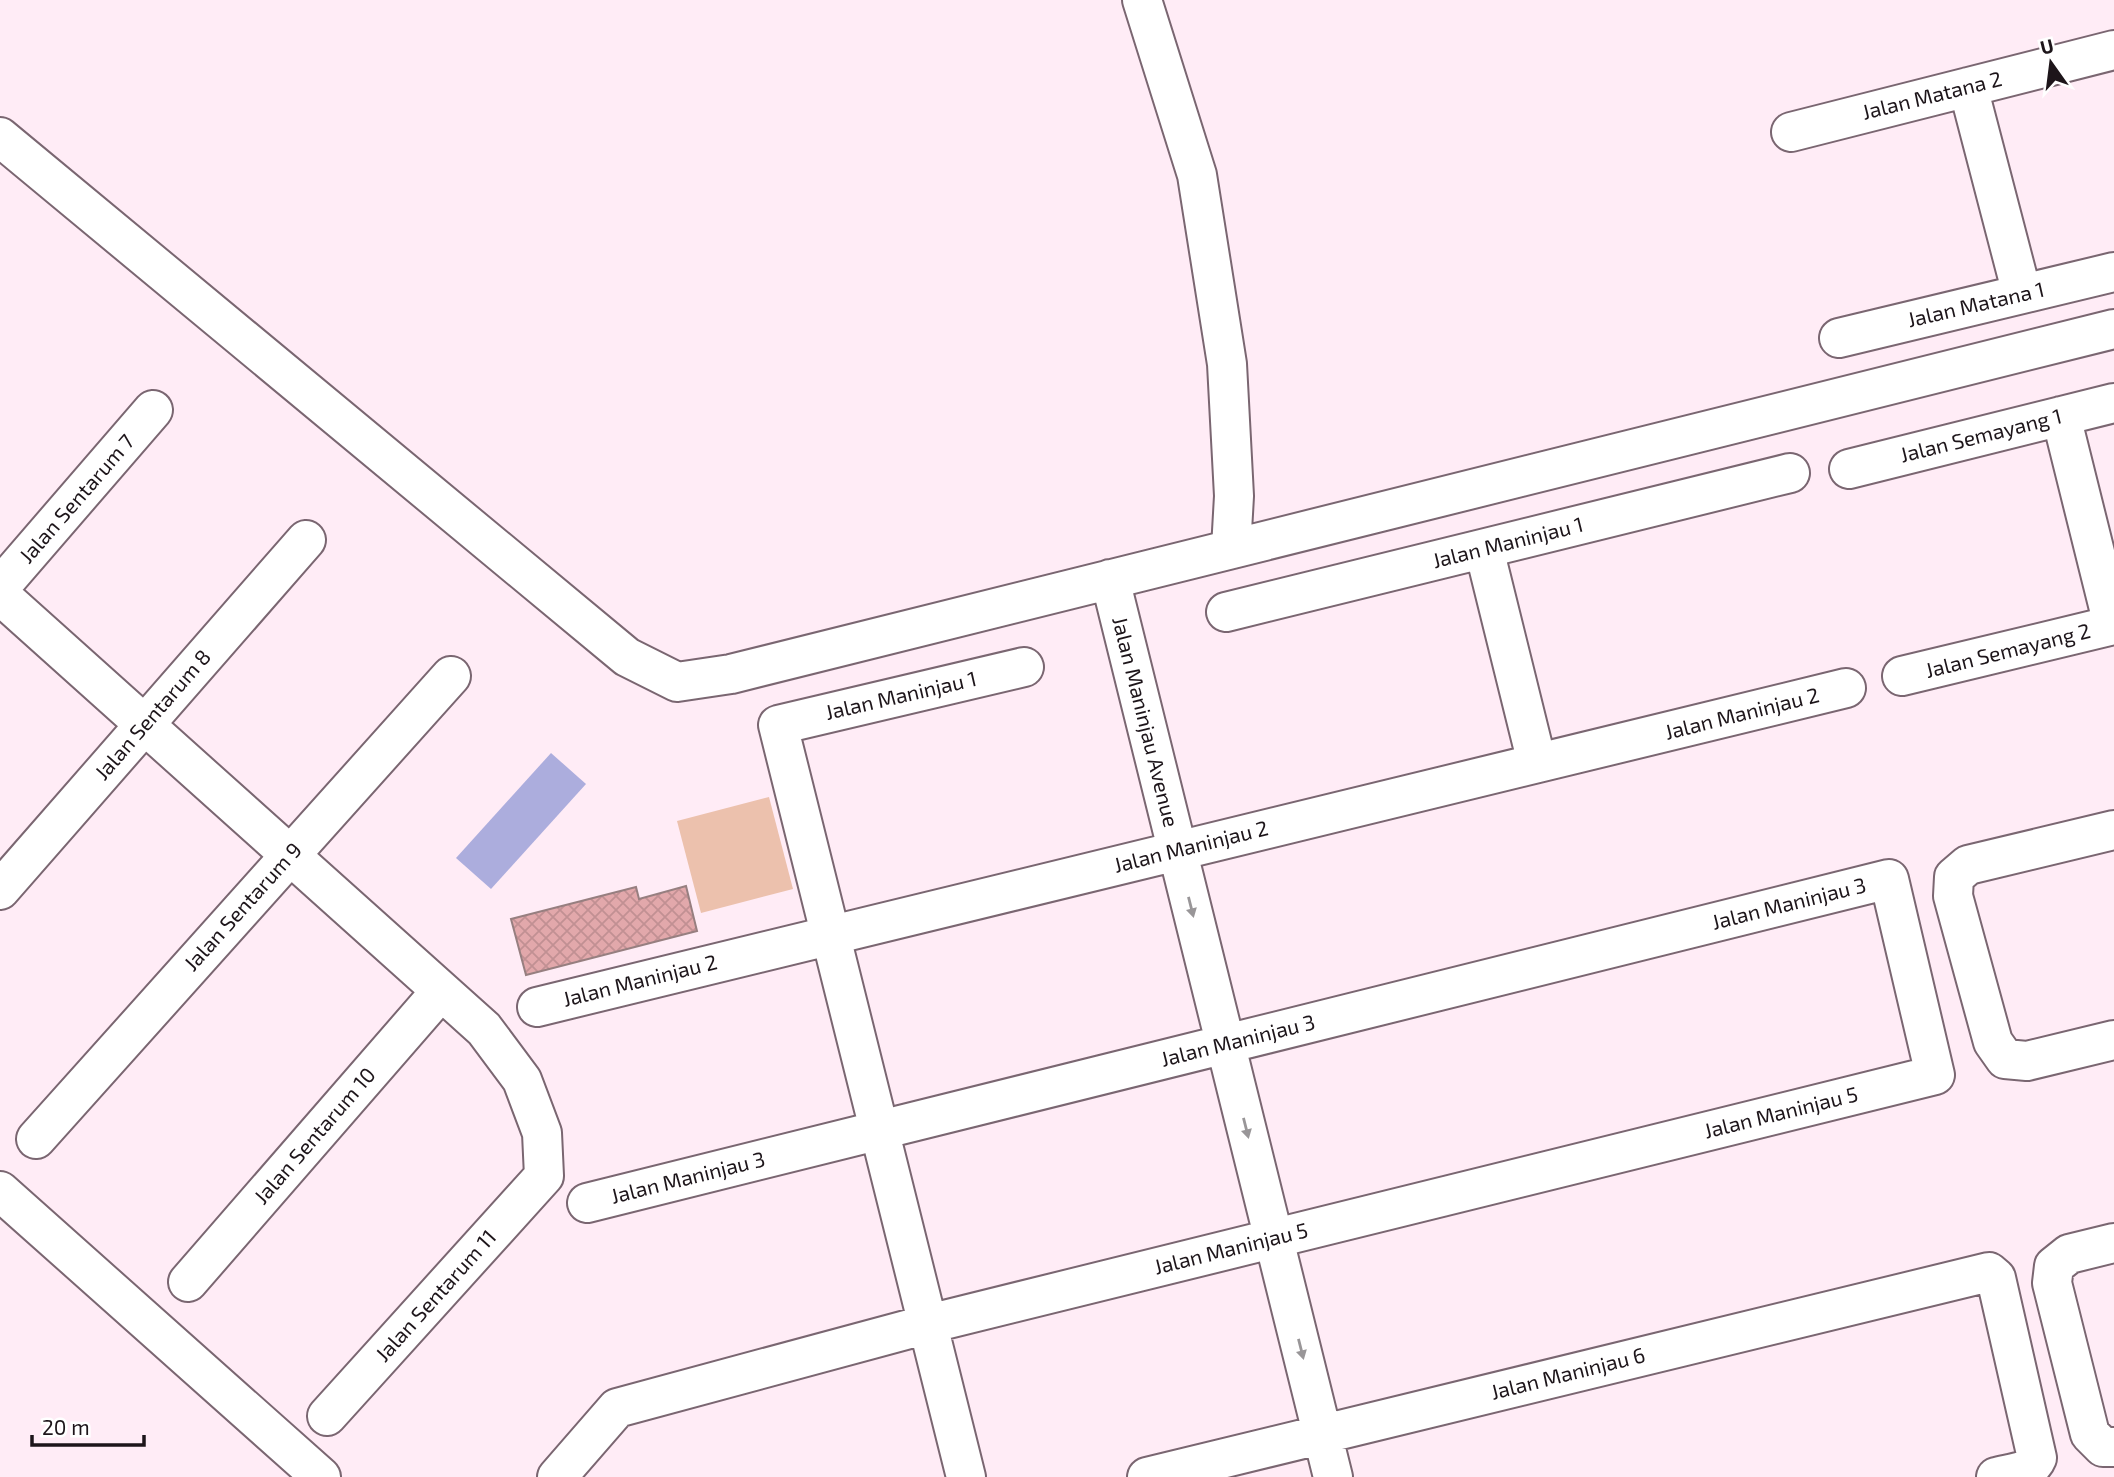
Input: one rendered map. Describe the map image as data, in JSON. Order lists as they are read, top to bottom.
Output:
{
  "streets": {
    "street": [
      "Jalan Matana 2",
      "Jalan Matana 1",
      "Jalan Semayang 1",
      "Jalan Sentarum 7",
      "Jalan Maninjau 1",
      "Jalan Semayang 2",
      "Jalan Maninjau 2",
      "Jalan Sentarum 8",
      "Jalan Maninjau Avenue",
      "Jalan Maninjau 3",
      "Jalan Sentarum 9",
      "Jalan Maninjau 5",
      "Jalan Sentarum 10",
      "Jalan Sentarum 11",
      "Jalan Maninjau 6"
    ]
  },
  "crossings": [
    ["Jalan Maninjau 1", "Jalan Maninjau 2"],
    ["Jalan Maninjau 2", "Jalan Maninjau Avenue"],
    ["Jalan Maninjau Avenue", "Jalan Maninjau 3"],
    ["Jalan Maninjau Avenue", "Jalan Maninjau 5"],
    ["Jalan Maninjau Avenue", "Jalan Maninjau 6"],
    ["Jalan Maninjau 3", "Jalan Maninjau 5"],
    ["Jalan Sentarum 10", "Jalan Sentarum 11"]
  ],
  "scale_bar": "20 m",
  "north": "top"
}
